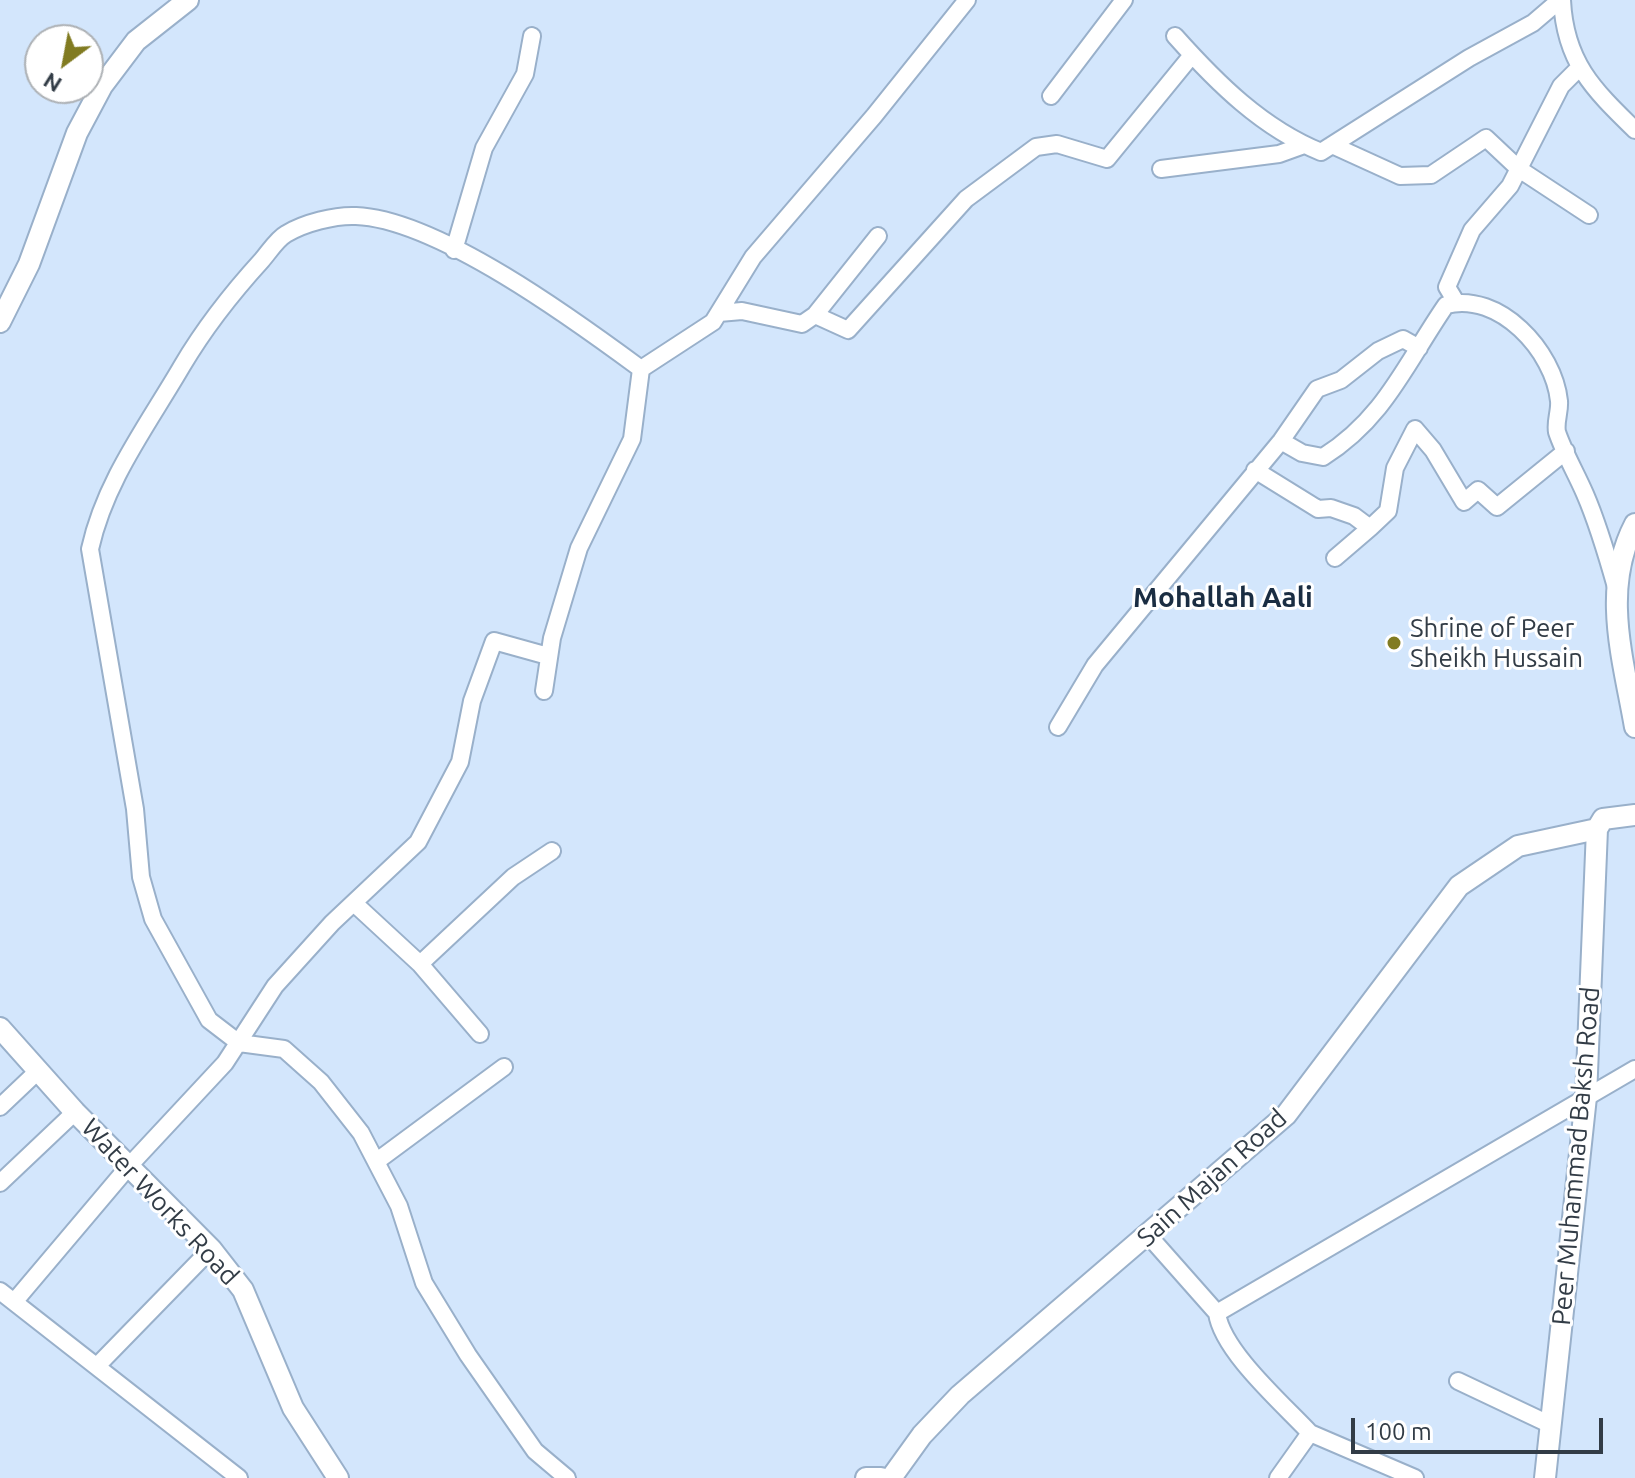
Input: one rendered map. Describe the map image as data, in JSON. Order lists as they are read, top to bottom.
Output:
{
  "streets": {
    "street": ["Peer Muhammad Baksh Road", "Sain Majan Road", "Water Works Road"]
  },
  "crossings": [
    ["Peer Muhammad Baksh Road", "Sain Majan Road"]
  ],
  "districts": ["Mohallah Aali"],
  "places": ["Shrine of Peer Sheikh Hussain"],
  "scale_bar": "100 m",
  "north": "bottom left"
}
